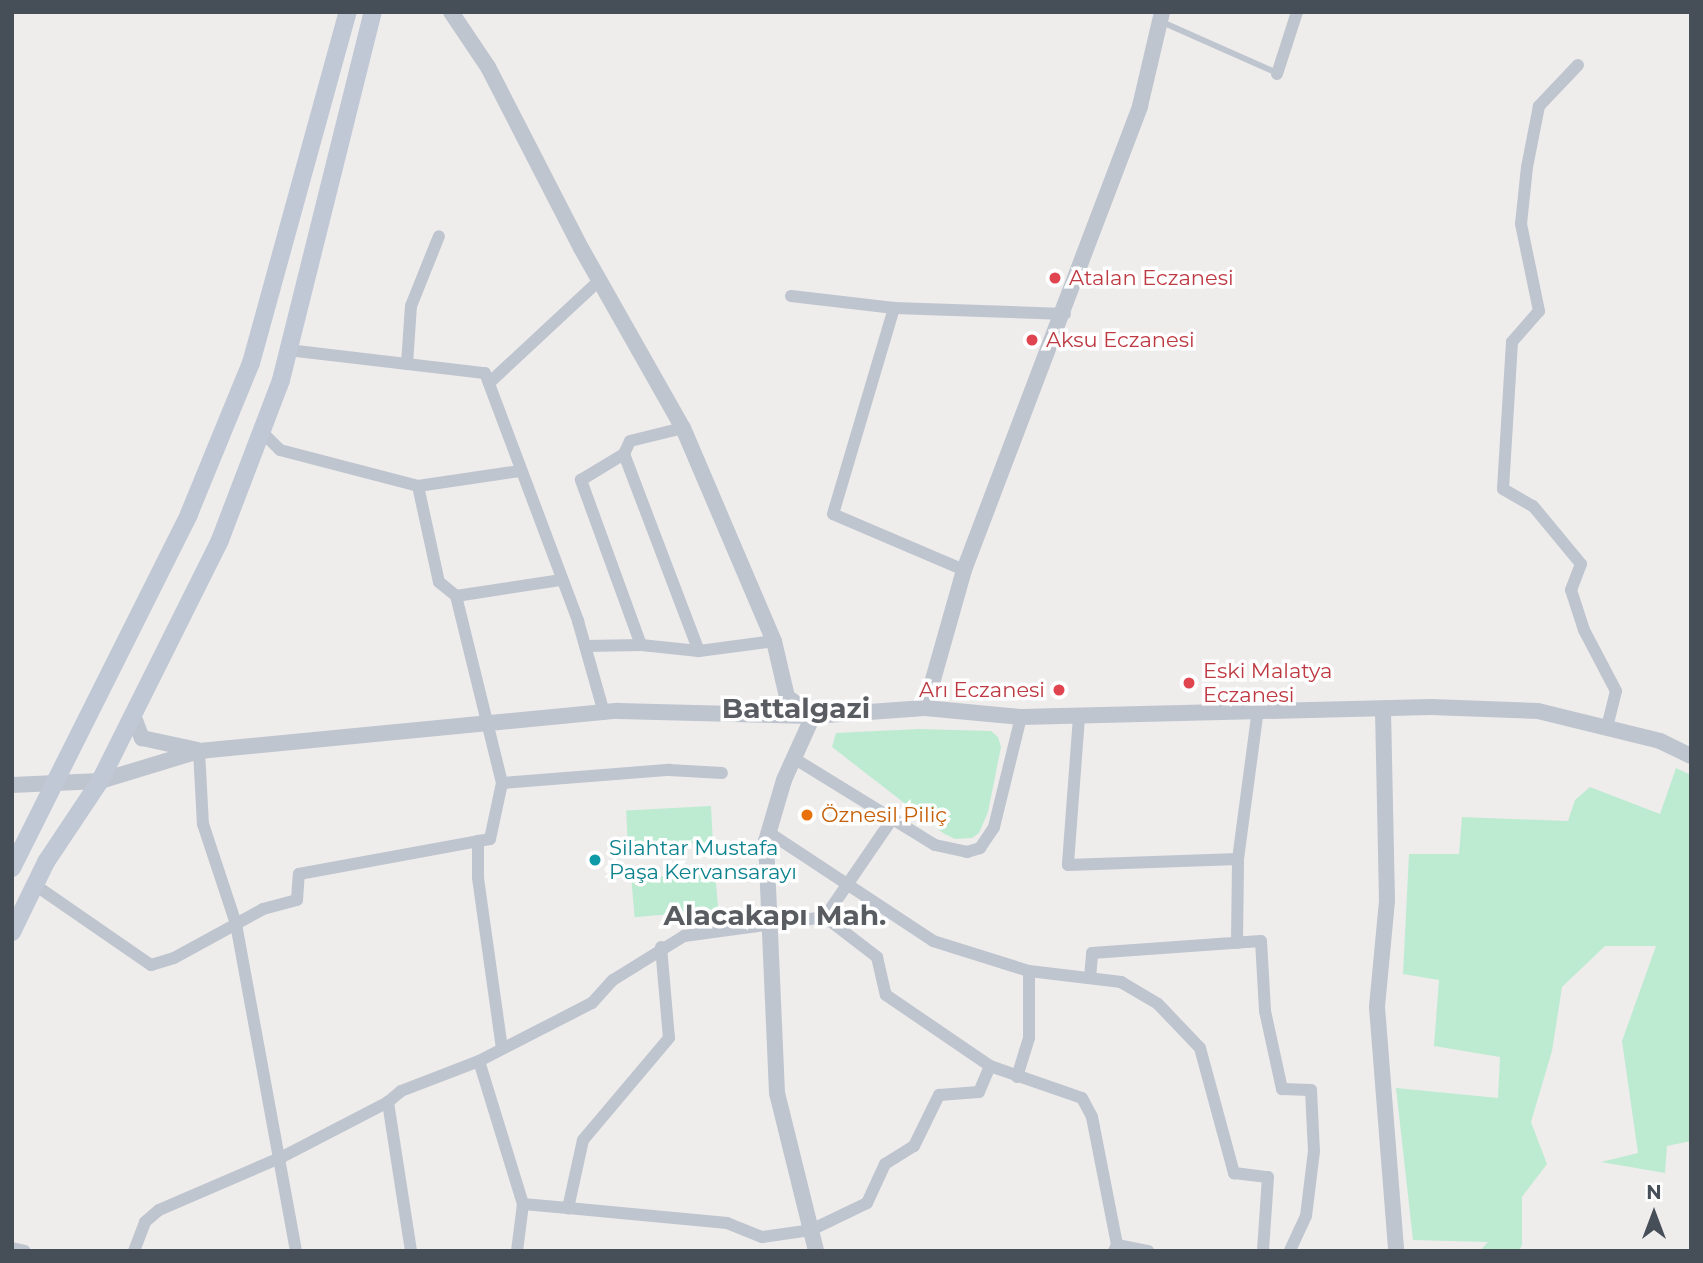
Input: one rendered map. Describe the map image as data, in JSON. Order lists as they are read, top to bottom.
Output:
{
  "districts": ["Battalgazi", "Alacakapı Mah."],
  "places": [
    "Atalan Eczanesi",
    "Aksu Eczanesi",
    "Eski Malatya Eczanesi",
    "Arı Eczanesi",
    "Öznesil Piliç",
    "Silahtar Mustafa Paşa Kervansarayı"
  ],
  "north": "top"
}
